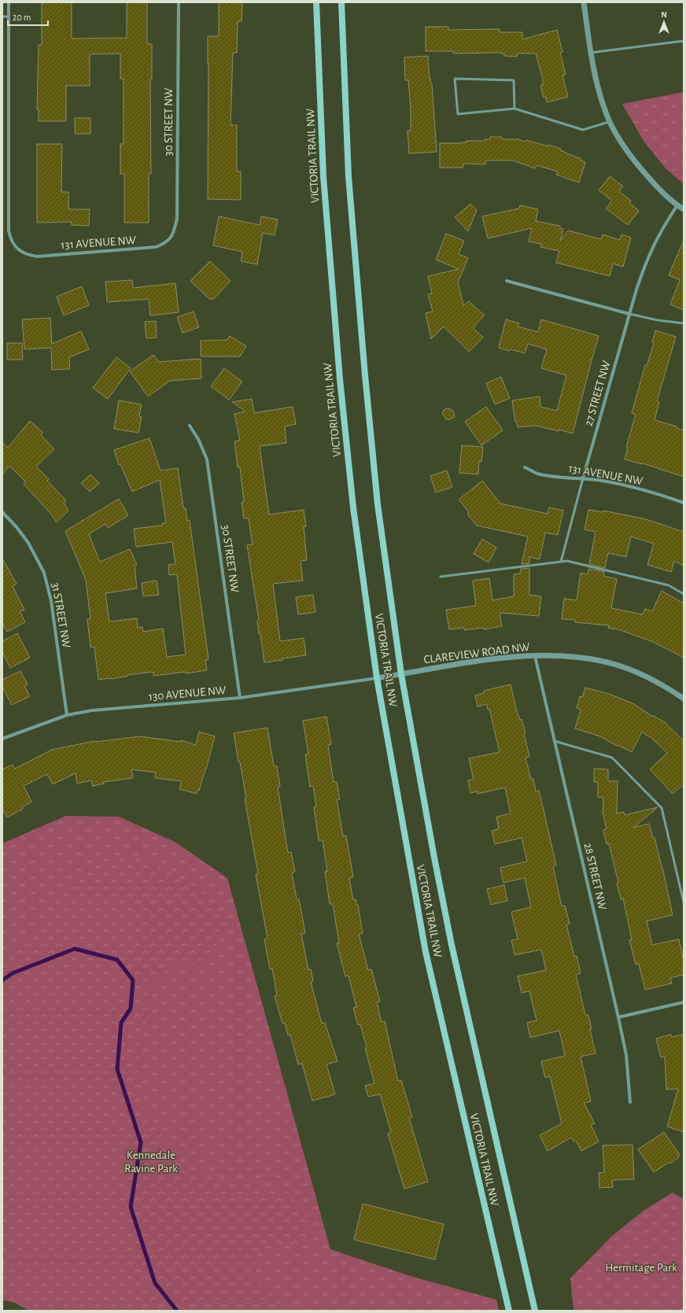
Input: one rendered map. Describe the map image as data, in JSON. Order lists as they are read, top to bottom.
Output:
{
  "streets": {
    "main road": ["VICTORIA TRAIL NW"],
    "street": [
      "30 STREET NW",
      "131 AVENUE NW",
      "27 STREET NW",
      "31 STREET NW",
      "CLAREVIEW ROAD NW",
      "130 AVENUE NW",
      "28 STREET NW"
    ]
  },
  "crossings": [
    ["30 STREET NW", "131 AVENUE NW"],
    ["30 STREET NW", "130 AVENUE NW"],
    ["VICTORIA TRAIL NW", "CLAREVIEW ROAD NW"],
    ["VICTORIA TRAIL NW", "130 AVENUE NW"],
    ["131 AVENUE NW", "27 STREET NW"],
    ["31 STREET NW", "130 AVENUE NW"],
    ["CLAREVIEW ROAD NW", "130 AVENUE NW"],
    ["CLAREVIEW ROAD NW", "28 STREET NW"]
  ],
  "parks": ["Kennedale Ravine Park", "Hermitage Park"],
  "scale_bar": "20 m",
  "north": "top"
}
